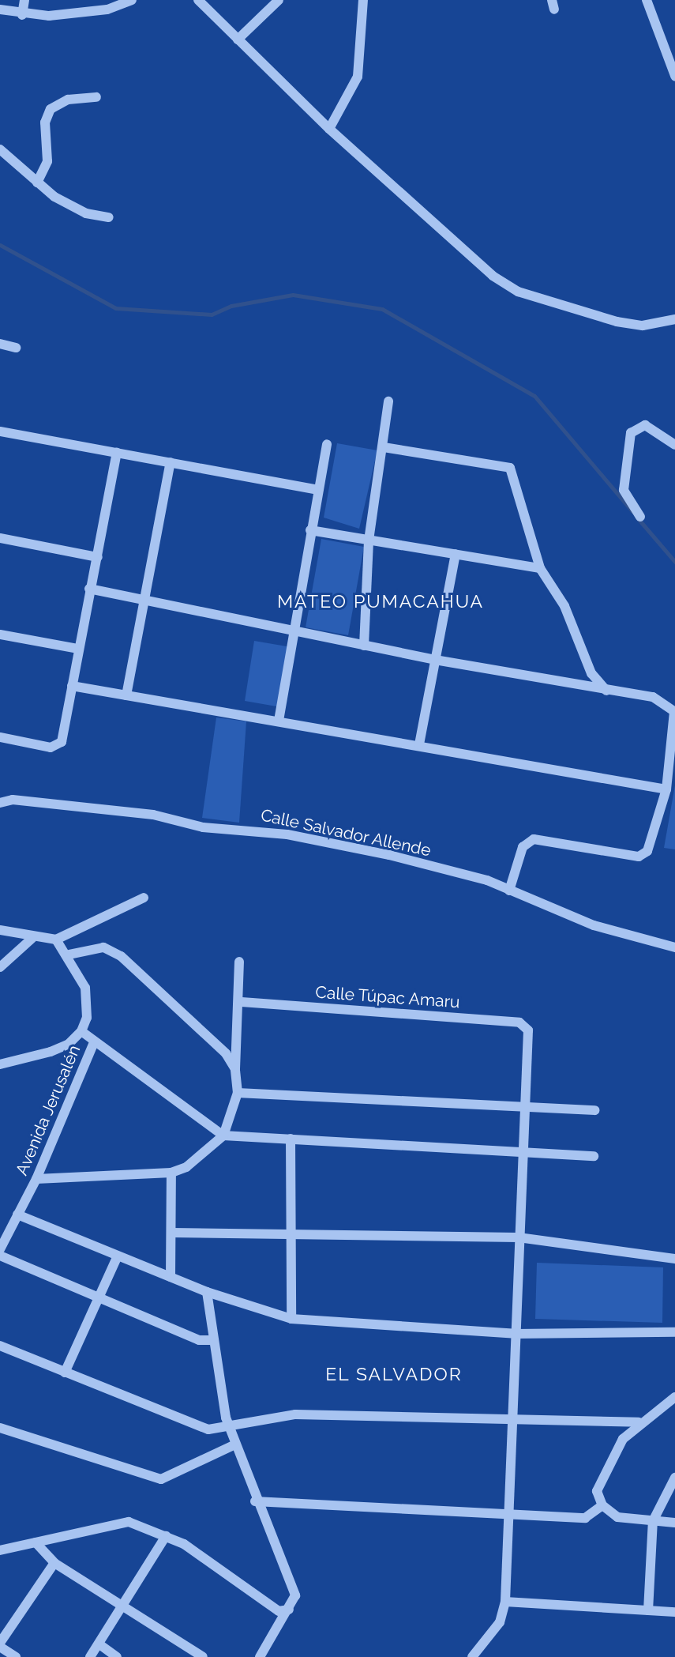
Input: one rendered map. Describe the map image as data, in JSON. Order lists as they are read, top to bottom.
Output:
{
  "streets": {
    "street": ["Calle Salvador Allende", "Calle Túpac Amaru", "Avenida Jerusalén"]
  },
  "districts": ["MATEO PUMACAHUA", "EL SALVADOR"]
}
